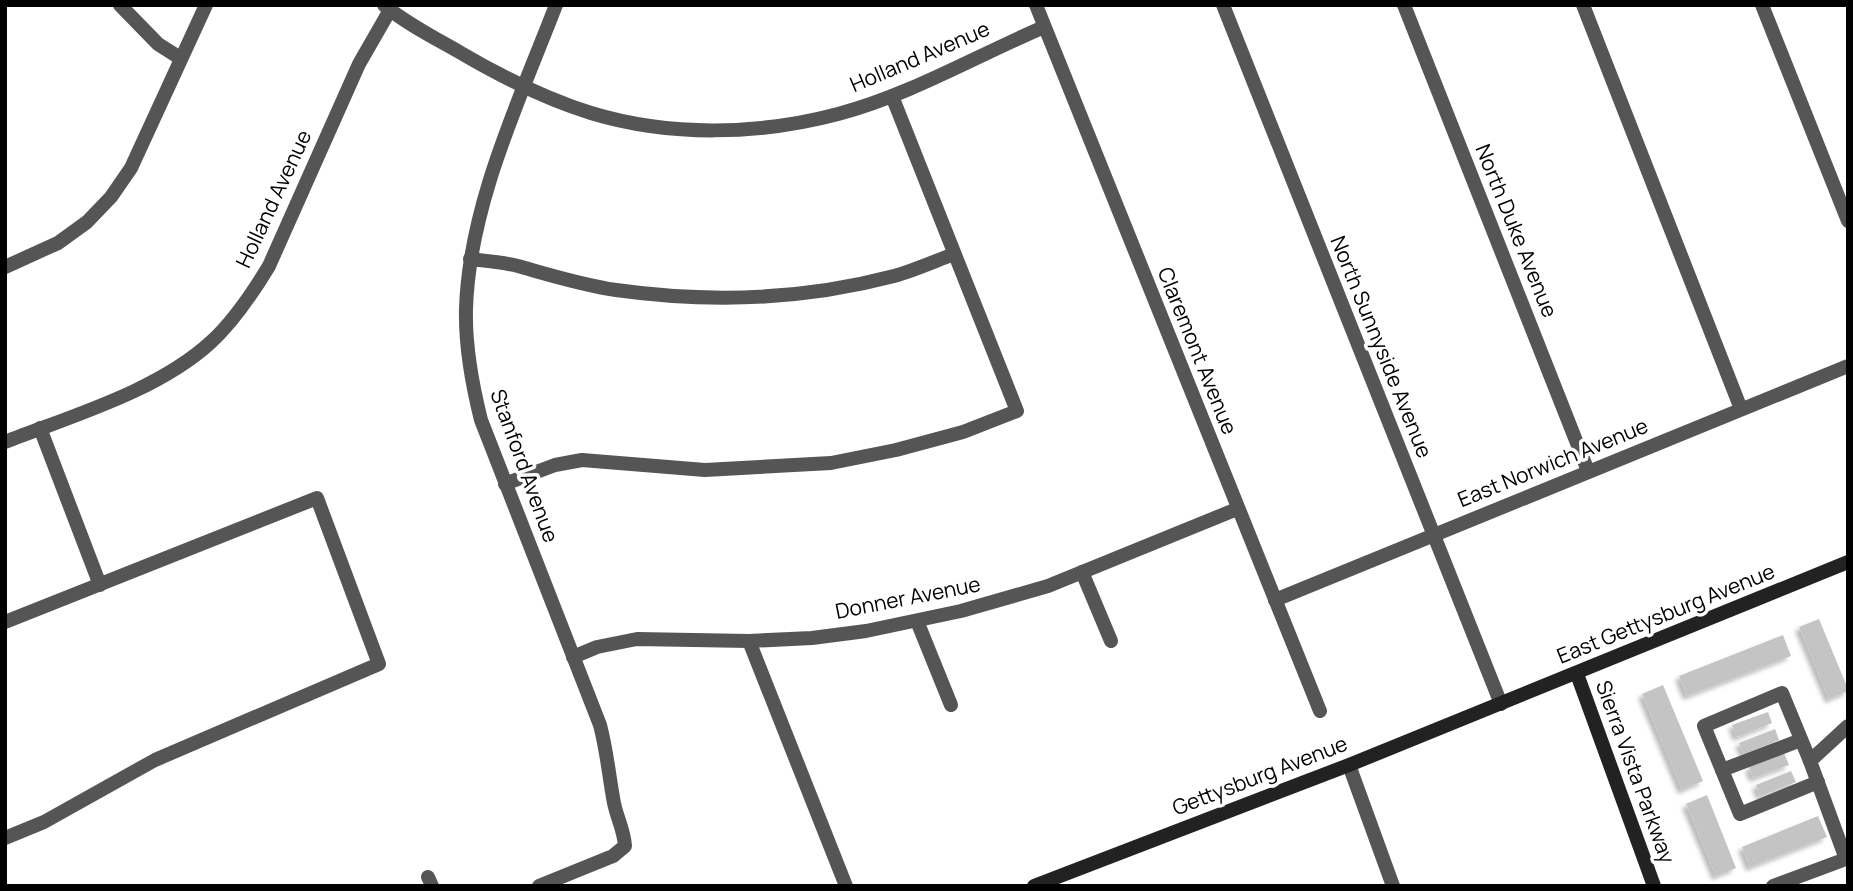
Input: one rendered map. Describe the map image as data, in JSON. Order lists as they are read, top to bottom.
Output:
{
  "streets": {
    "street": [
      "Holland Avenue",
      "North Duke Avenue",
      "North Sunnyside Avenue",
      "Claremont Avenue",
      "East Norwich Avenue",
      "Stanford Avenue",
      "Donner Avenue",
      "East Gettysburg Avenue",
      "Sierra Vista Parkway",
      "Gettysburg Avenue"
    ]
  },
  "crossings": [
    ["Holland Avenue", "Claremont Avenue"],
    ["Holland Avenue", "Stanford Avenue"],
    ["North Duke Avenue", "East Norwich Avenue"],
    ["North Sunnyside Avenue", "East Norwich Avenue"],
    ["North Sunnyside Avenue", "East Gettysburg Avenue"],
    ["North Sunnyside Avenue", "Gettysburg Avenue"],
    ["Claremont Avenue", "East Norwich Avenue"],
    ["Claremont Avenue", "Donner Avenue"],
    ["Stanford Avenue", "Donner Avenue"],
    ["East Gettysburg Avenue", "Sierra Vista Parkway"],
    ["East Gettysburg Avenue", "Gettysburg Avenue"]
  ]
}
